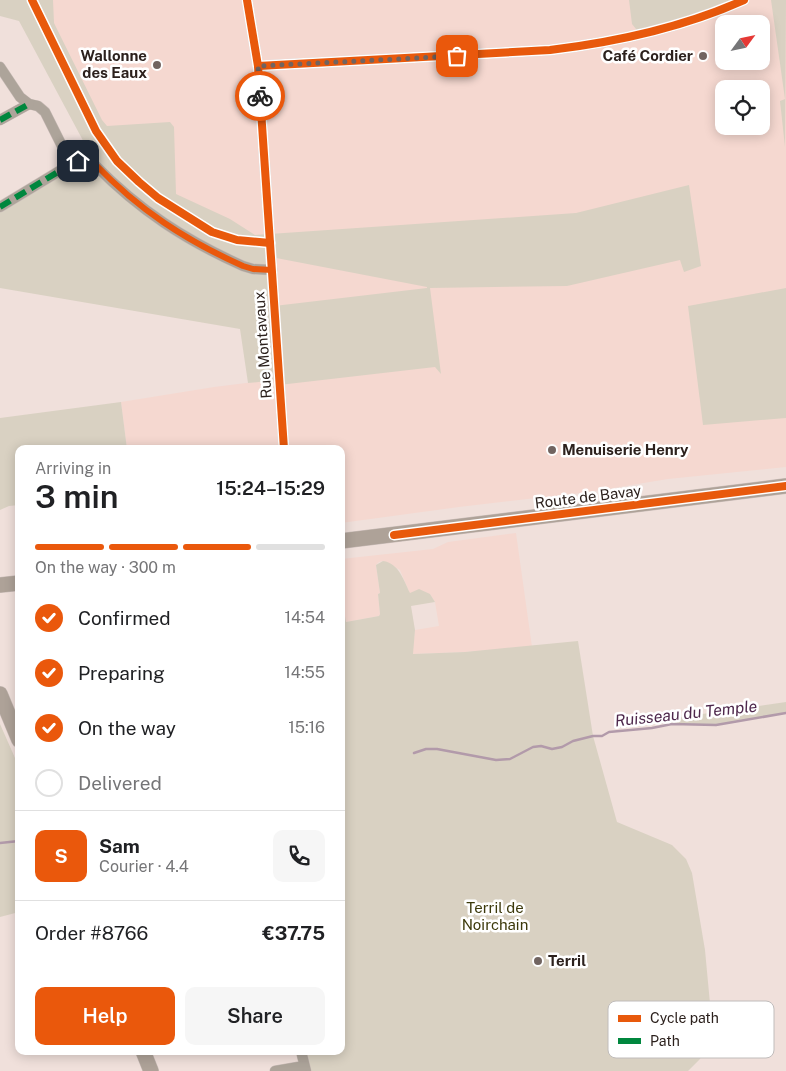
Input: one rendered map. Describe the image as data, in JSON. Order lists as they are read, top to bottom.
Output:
{
  "streets": {
    "main road": ["Route de Bavay"],
    "street": ["Rue Montavaux"]
  },
  "water": ["Ruisseau du Temple"],
  "parks": ["Terril de Noirchain"],
  "places": [
    "Café Cordier",
    "Wallonne des Eaux",
    "Menuiserie Henry",
    "Terril"
  ],
  "legend": ["Cycle path", "Path"],
  "north": "top right",
  "page": {
    "heading": ["3 min", "Arriving in", "15:24–15:29"],
    "panel": [
      "Sam",
      "Courier · 4.4",
      "Order #8766",
      "€37.75"
    ],
    "bar": "On the way · 300 m",
    "list": [
      ["Confirmed", "14:54"],
      ["Preparing", "14:55"],
      ["On the way", "15:16"],
      "Delivered"
    ],
    "round": "S",
    "buttons": ["Help", "Share"]
  }
}
